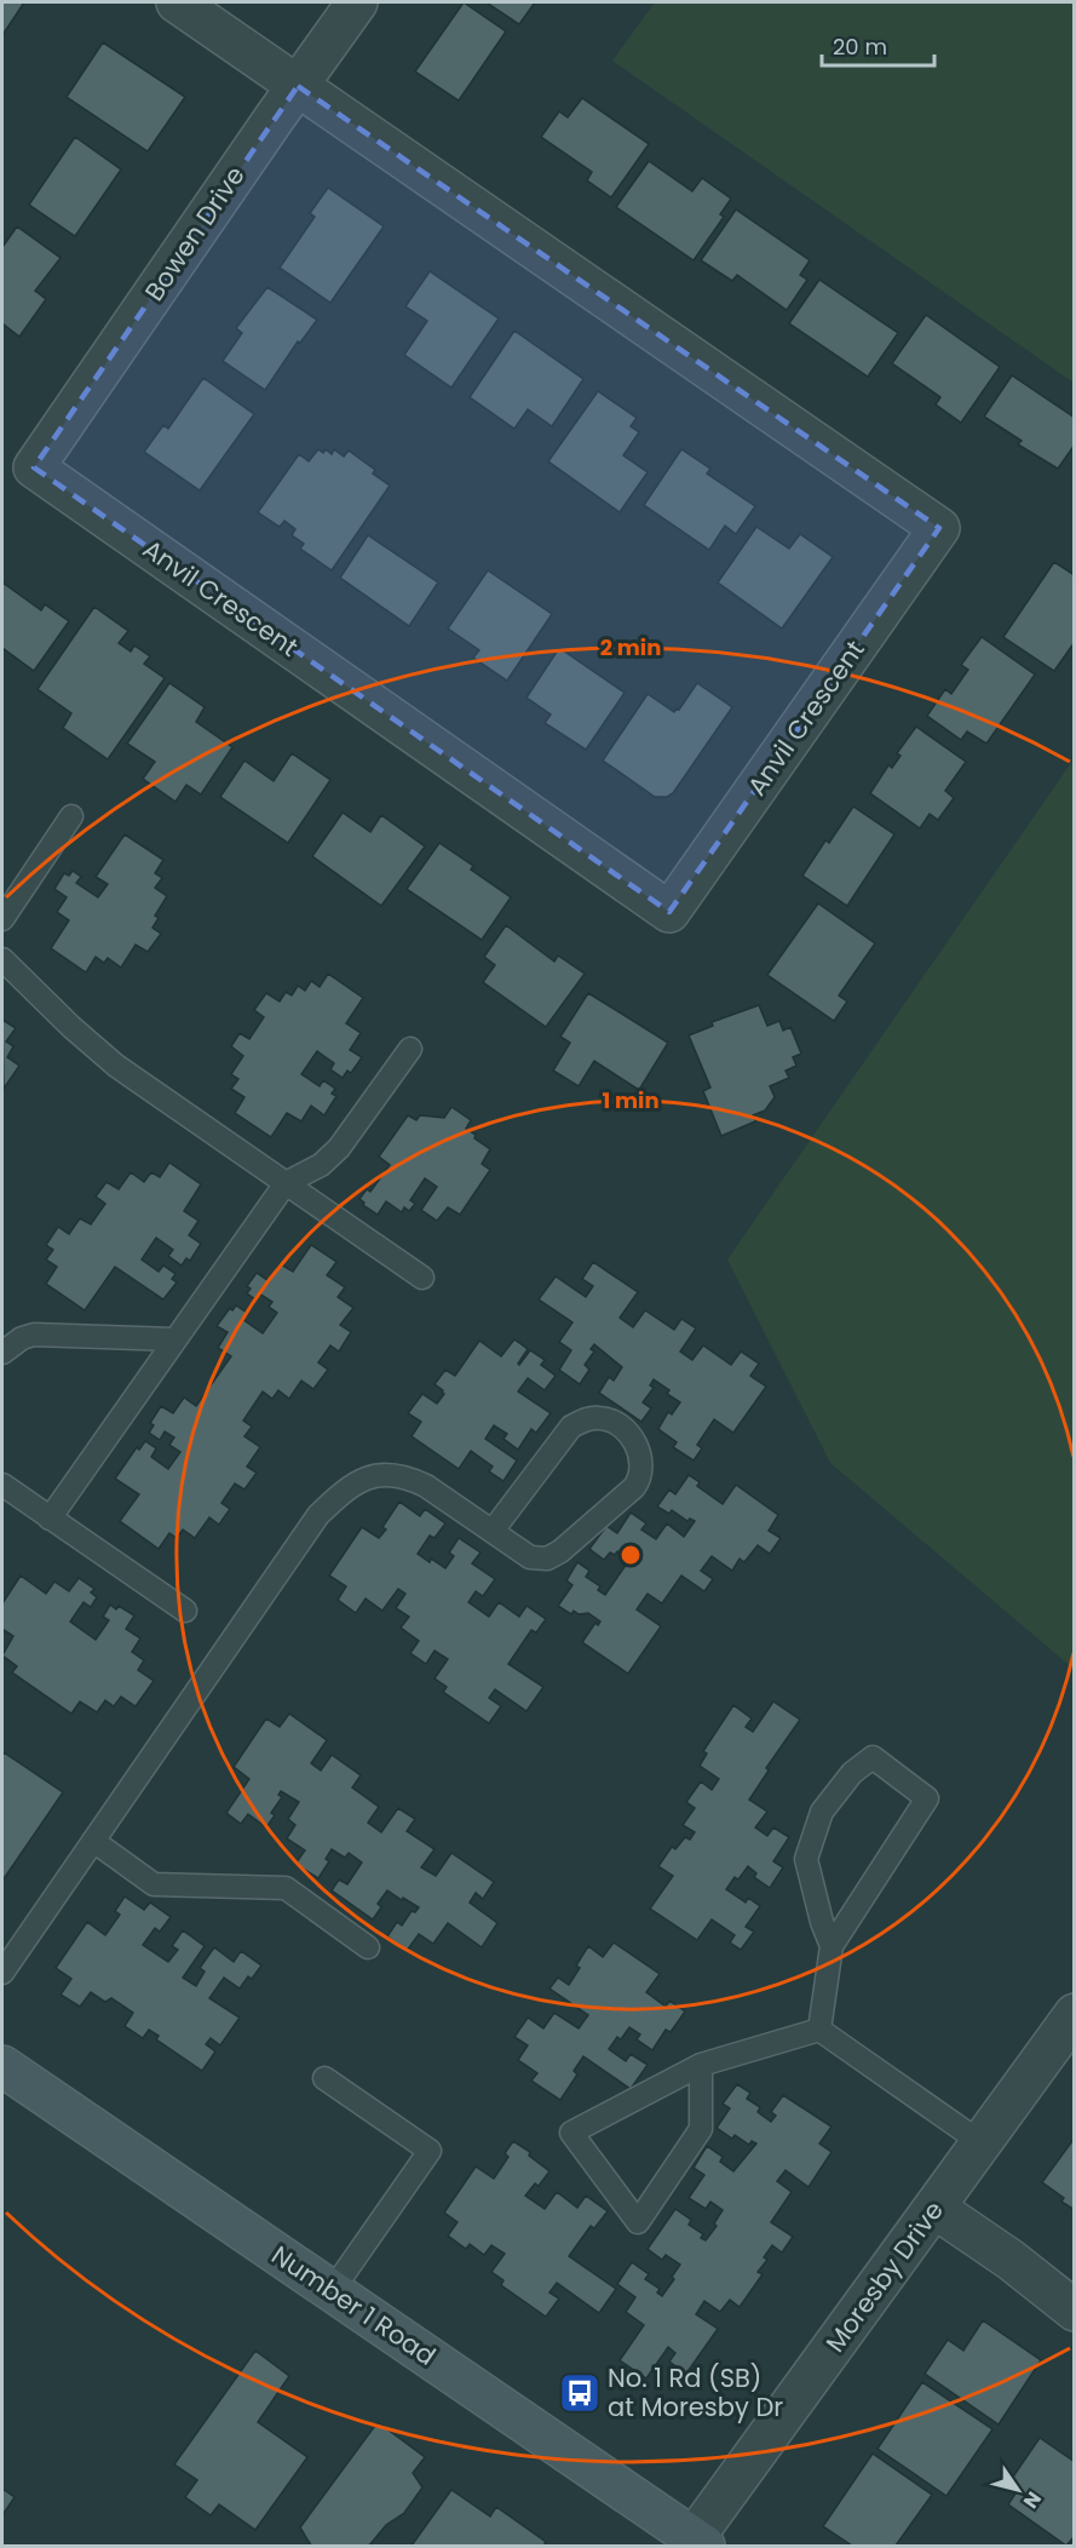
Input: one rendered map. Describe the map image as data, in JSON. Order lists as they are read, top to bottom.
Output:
{
  "streets": {
    "main road": ["Number 1 Road"],
    "street": ["Bowen Drive", "Anvil Crescent", "Moresby Drive"]
  },
  "crossings": [
    ["Bowen Drive", "Anvil Crescent"],
    ["Moresby Drive", "Number 1 Road"]
  ],
  "places": {
    "bus stop": ["No. 1 Rd (SB) at Moresby Dr"]
  },
  "scale_bar": "20 m",
  "north": "bottom right",
  "rings": ["2 min", "1 min"]
}
